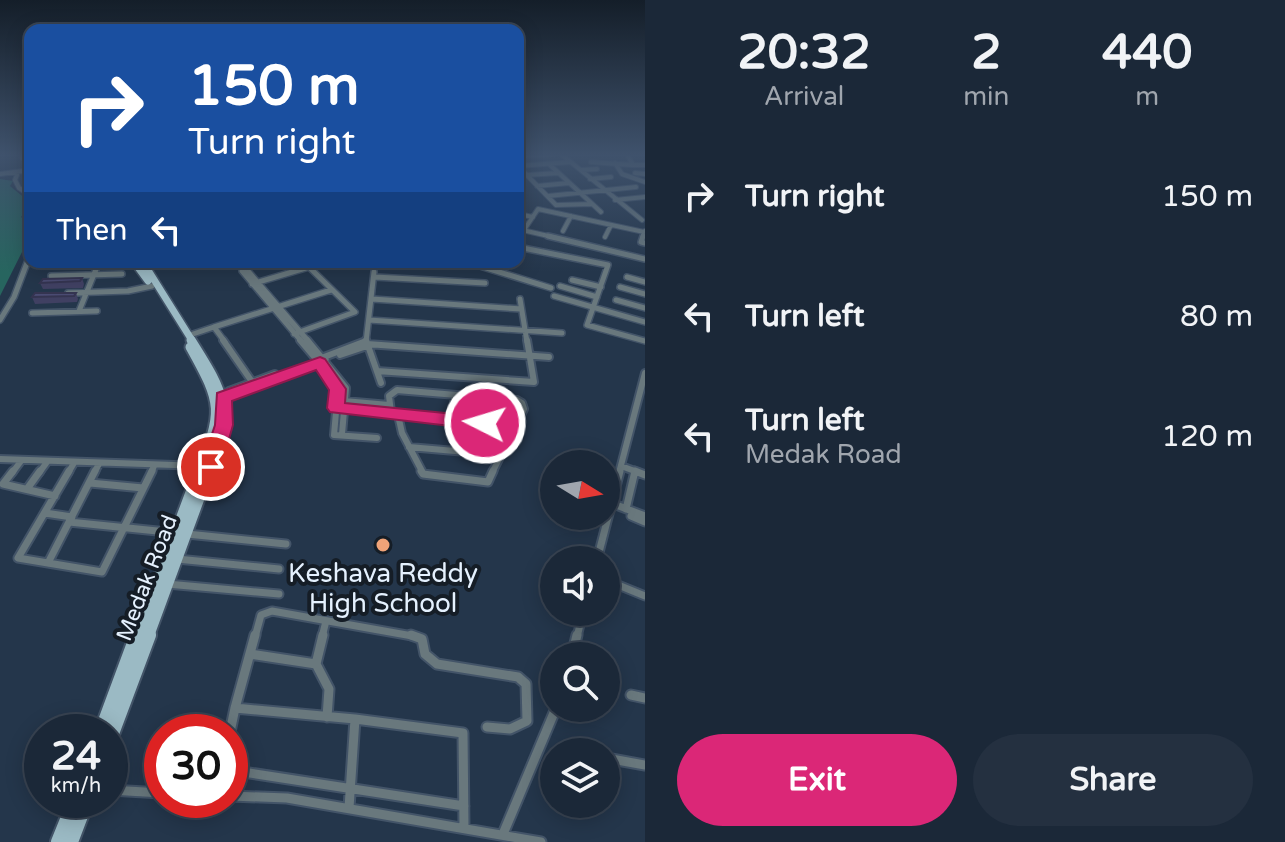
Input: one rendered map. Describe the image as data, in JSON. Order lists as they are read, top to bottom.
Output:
{
  "streets": {
    "main road": ["Medak Road"]
  },
  "places": ["Keshava Reddy High School"],
  "north": "right",
  "page": {
    "eta": [
      "20:32",
      "Arrival",
      "2",
      "min",
      "440",
      "m"
    ],
    "turn": ["150 m", "Turn right"],
    "list": [
      {
        "name": "Turn right",
        "value": "150 m"
      },
      {
        "name": "Turn left",
        "value": "80 m"
      },
      {
        "name": "Turn left",
        "note": "Medak Road",
        "value": "120 m"
      }
    ],
    "then": "Then",
    "speed": "24 km/h",
    "limit": "30",
    "buttons": ["Exit", "Share"]
  }
}
